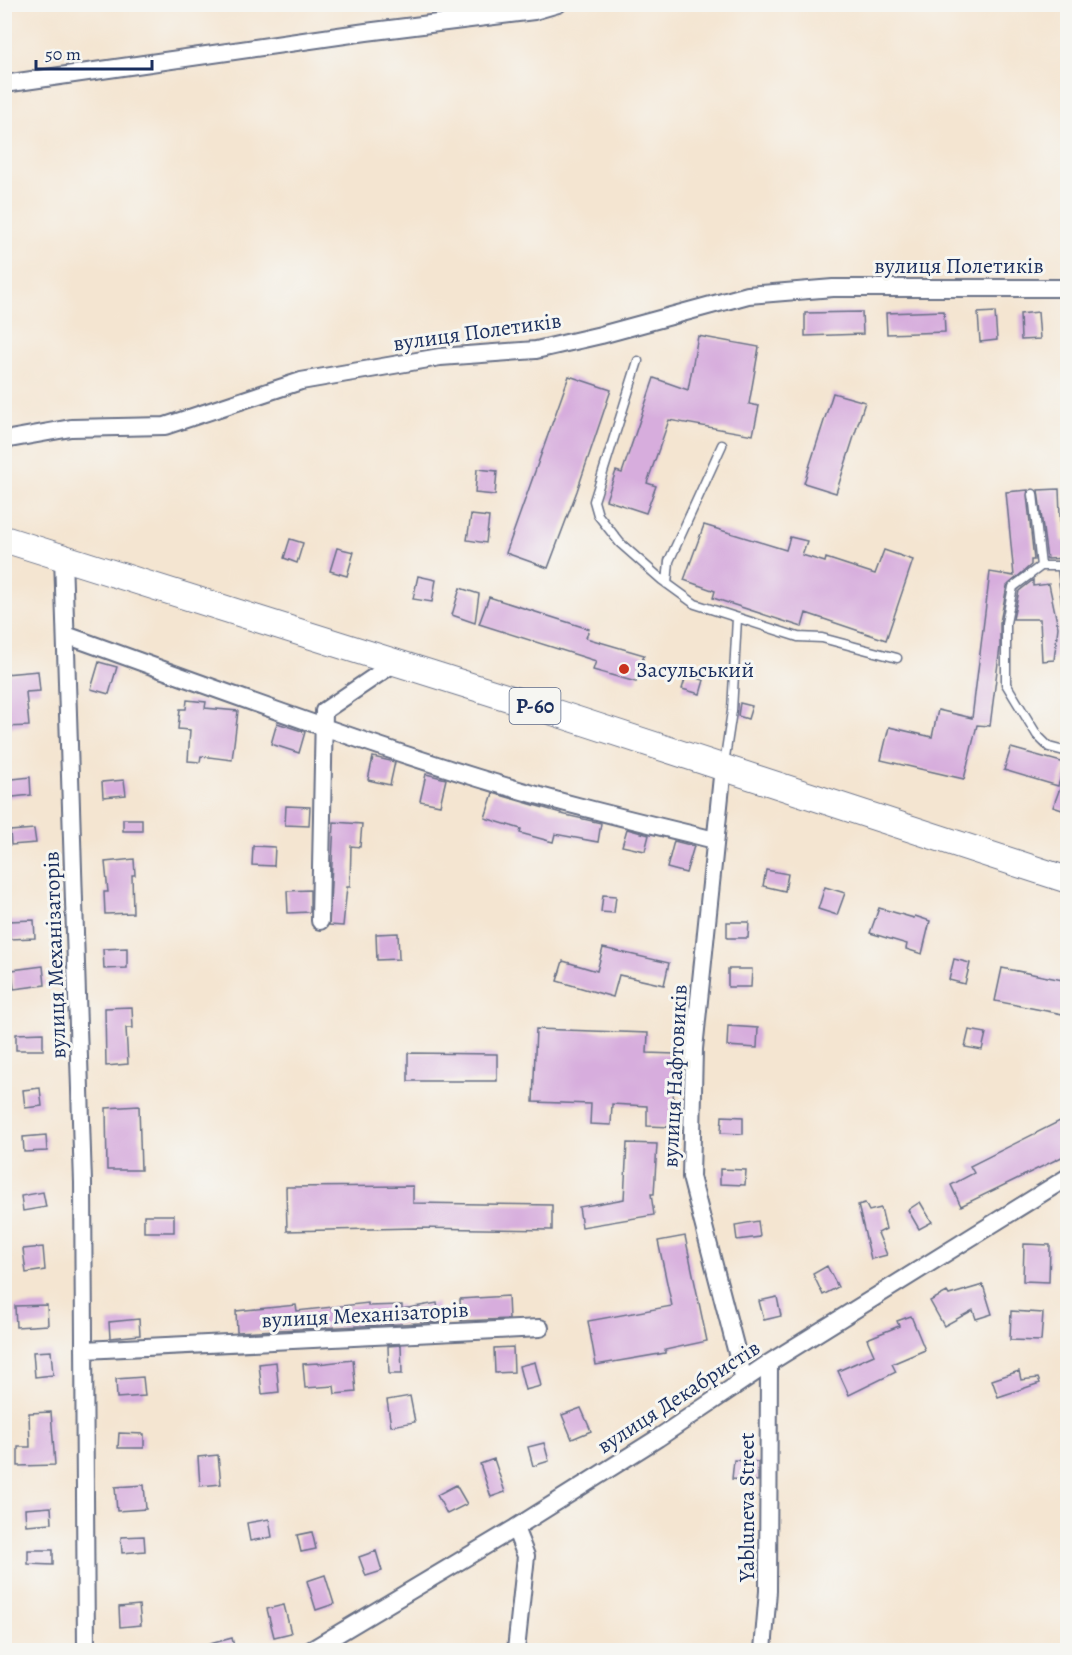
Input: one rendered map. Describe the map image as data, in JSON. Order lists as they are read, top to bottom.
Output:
{
  "streets": {
    "main road": ["Р-60"],
    "street": [
      "вулиця Полетиків",
      "вулиця Механізаторів",
      "вулиця Нафтовиків",
      "вулиця Декабристів",
      "Yabluneva Street"
    ]
  },
  "crossings": [
    ["Р-60", "вулиця Механізаторів"],
    ["Р-60", "вулиця Нафтовиків"],
    ["вулиця Нафтовиків", "вулиця Декабристів"],
    ["вулиця Декабристів", "Yabluneva Street"]
  ],
  "places": ["Засульський"],
  "scale_bar": "50 m"
}
